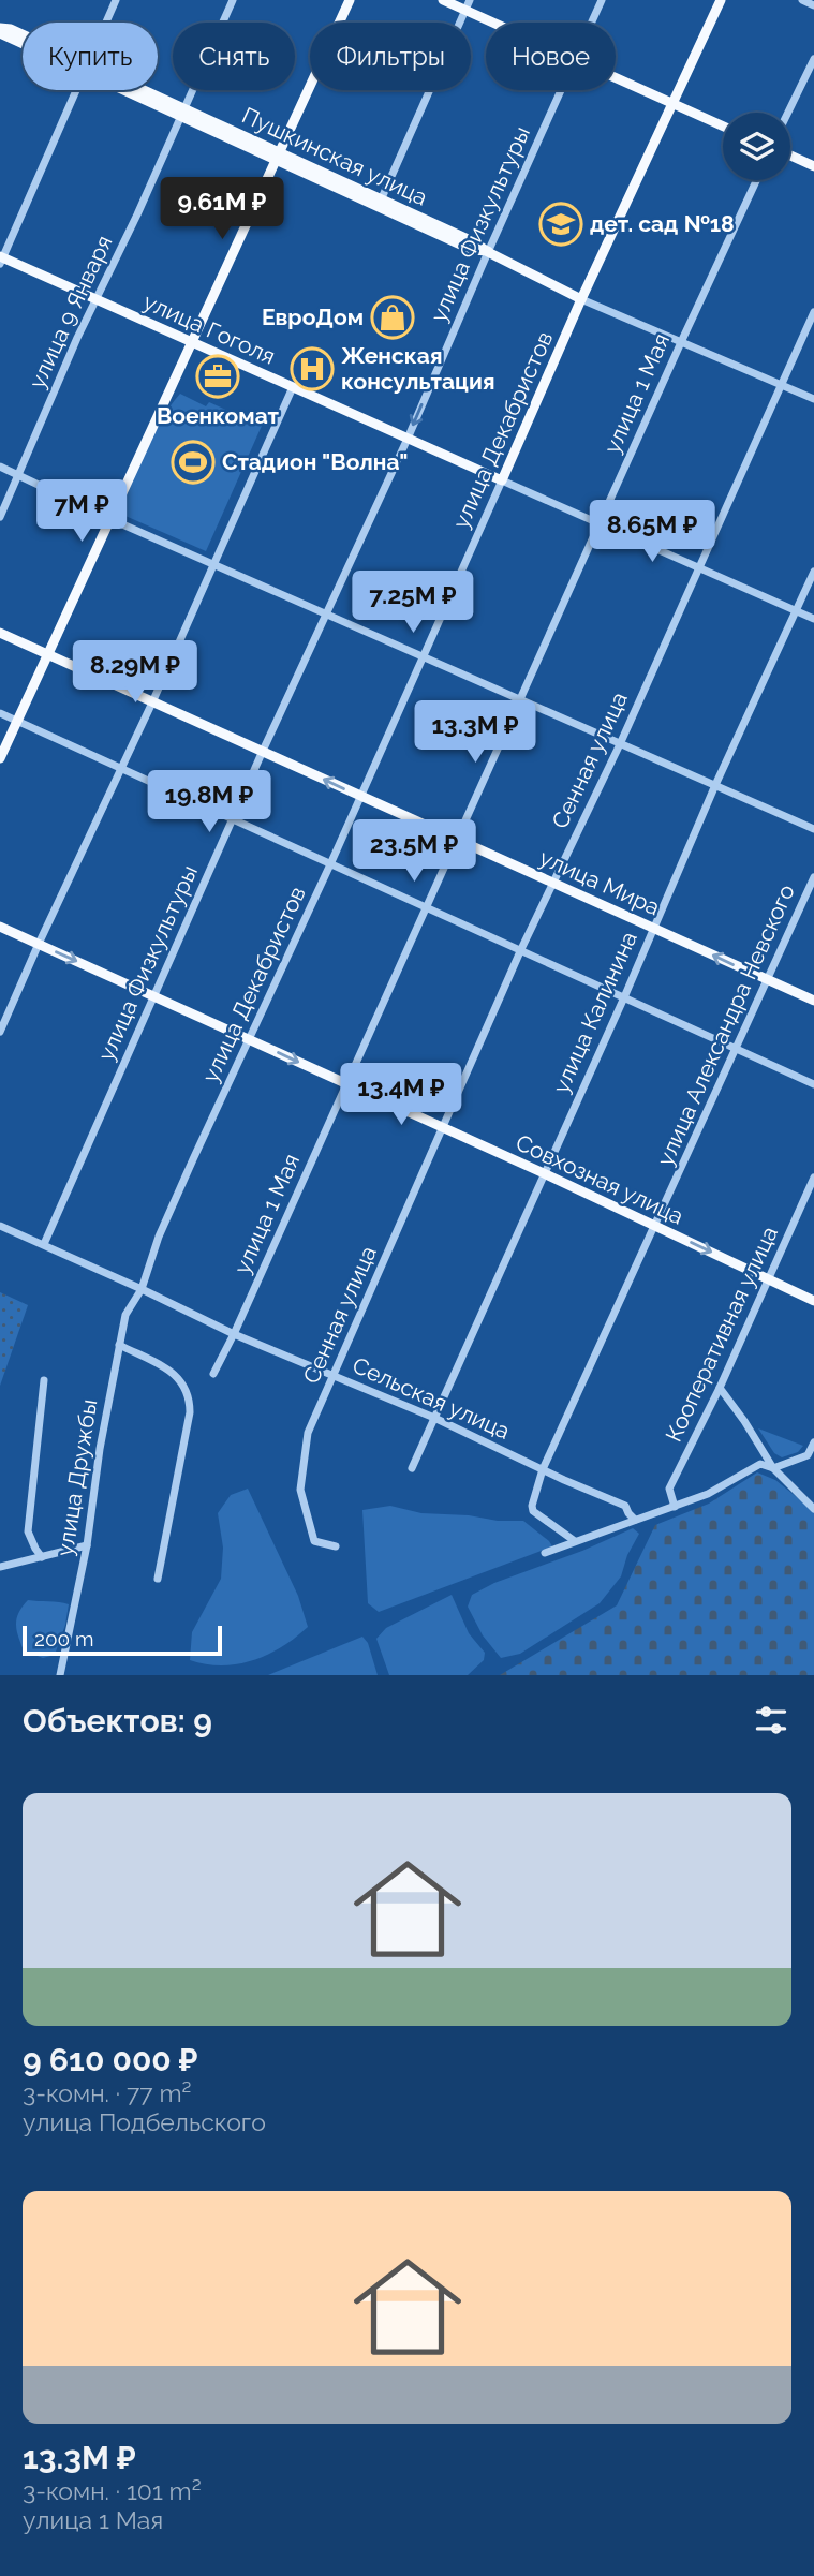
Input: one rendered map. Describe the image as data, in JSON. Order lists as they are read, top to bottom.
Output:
{
  "streets": {
    "main road": [
      "Пушкинская улица",
      "улица Гоголя",
      "улица Декабристов",
      "улица Мира",
      "Совхозная улица"
    ],
    "street": [
      "улица Физкультуры",
      "улица 9 Января",
      "улица 1 Мая",
      "Сенная улица",
      "улица Калинина",
      "улица Александра Невского",
      "Кооперативная улица",
      "Сельская улица",
      "улица Дружбы"
    ]
  },
  "crossings": [
    ["Пушкинская улица", "улица Физкультуры"],
    ["Пушкинская улица", "улица 9 Января"],
    ["Пушкинская улица", "улица 1 Мая"],
    ["Пушкинская улица", "улица Декабристов"],
    ["Пушкинская улица", "Сенная улица"],
    ["улица Физкультуры", "улица Гоголя"],
    ["улица Физкультуры", "улица Мира"],
    ["улица Физкультуры", "Совхозная улица"],
    ["улица Физкультуры", "Сельская улица"],
    ["улица 9 Января", "улица Гоголя"],
    ["улица Гоголя", "улица 1 Мая"],
    ["улица Гоголя", "улица Декабристов"],
    ["улица Гоголя", "Сенная улица"],
    ["улица Гоголя", "улица Калинина"],
    ["улица 1 Мая", "улица Мира"],
    ["улица 1 Мая", "Совхозная улица"],
    ["улица 1 Мая", "Сельская улица"],
    ["улица Декабристов", "улица Мира"],
    ["улица Декабристов", "Совхозная улица"],
    ["улица Декабристов", "Сельская улица"],
    ["улица Декабристов", "улица Дружбы"],
    ["Сенная улица", "улица Мира"],
    ["Сенная улица", "Совхозная улица"],
    ["Сенная улица", "Сельская улица"],
    ["улица Мира", "улица Калинина"],
    ["улица Мира", "улица Александра Невского"],
    ["улица Калинина", "Совхозная улица"],
    ["улица Калинина", "Сельская улица"],
    ["улица Александра Невского", "Совхозная улица"],
    ["улица Александра Невского", "Сельская улица"],
    ["Совхозная улица", "Кооперативная улица"],
    ["Сельская улица", "улица Дружбы"]
  ],
  "one_way": ["Совхозная улица"],
  "places": {
    "school or university": ["дет. сад №18"],
    "shop": ["ЕвроДом"],
    "hospital": ["Женская консультация"],
    "office": ["Военкомат"],
    "sports": ["Стадион \"Волна\""]
  },
  "scale_bar": "200 m",
  "page": {
    "chip": [
      "Купить",
      "Снять",
      "Фильтры",
      "Новое"
    ],
    "price": [
      "9.61M ₽",
      "7M ₽",
      "8.65M ₽",
      "7.25M ₽",
      "8.29M ₽",
      "13.3M ₽",
      "19.8M ₽",
      "23.5M ₽",
      "13.4M ₽"
    ],
    "scale": "200 m",
    "heading": "Объектов: 9",
    "list": [
      {
        "name": "9 610 000 ₽",
        "note": "3-комн. · 77 m² · улица Подбельского"
      },
      {
        "name": "13.3M ₽",
        "note": "3-комн. · 101 m² · улица 1 Мая"
      }
    ]
  }
}
